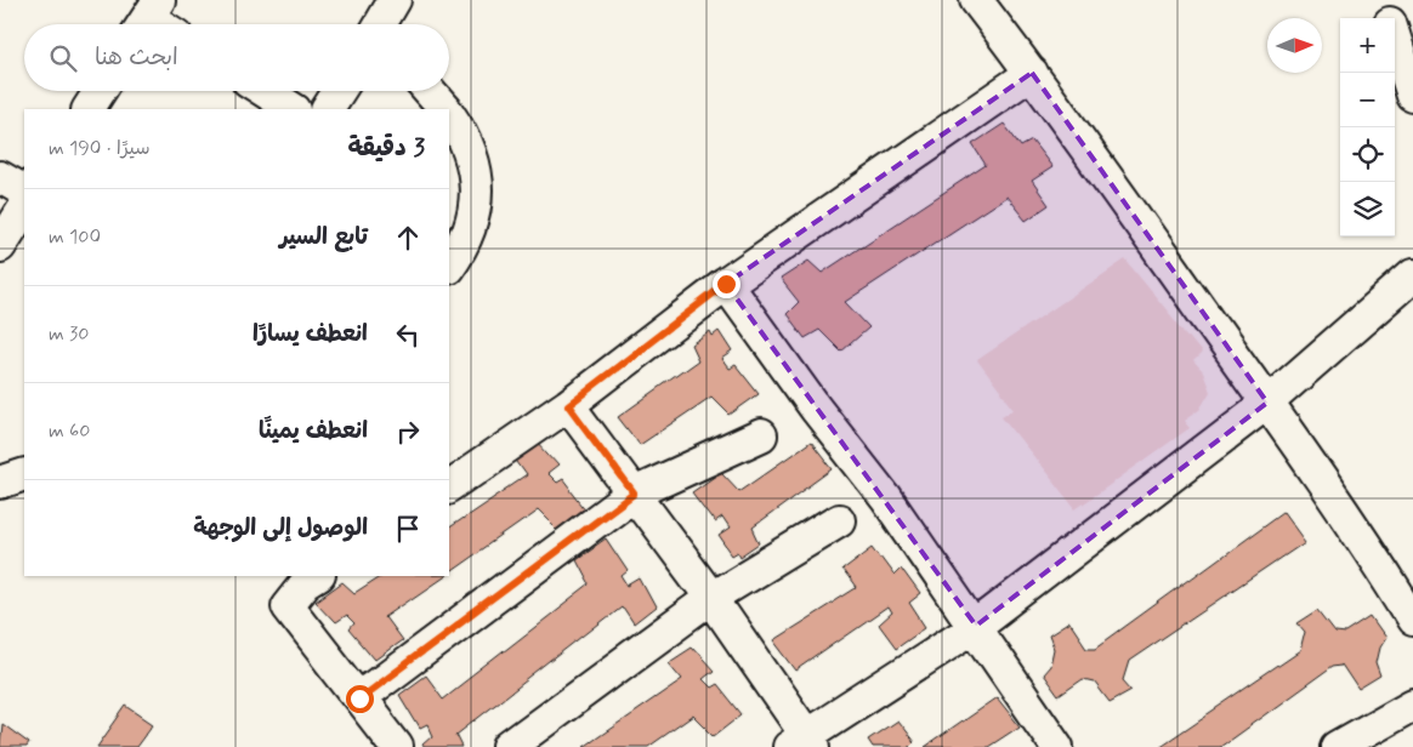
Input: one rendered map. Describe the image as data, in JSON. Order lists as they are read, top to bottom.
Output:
{
  "north": "right",
  "page": {
    "map_buttons": ["+", "−"],
    "search": "ابحث هنا",
    "heading": ["3 دقيقة", "سيرًا · 190 m"],
    "list": [
      ["تابع السير", "100 m"],
      ["انعطف يسارًا", "30 m"],
      ["انعطف يمينًا", "60 m"],
      "الوصول إلى الوجهة"
    ]
  }
}
